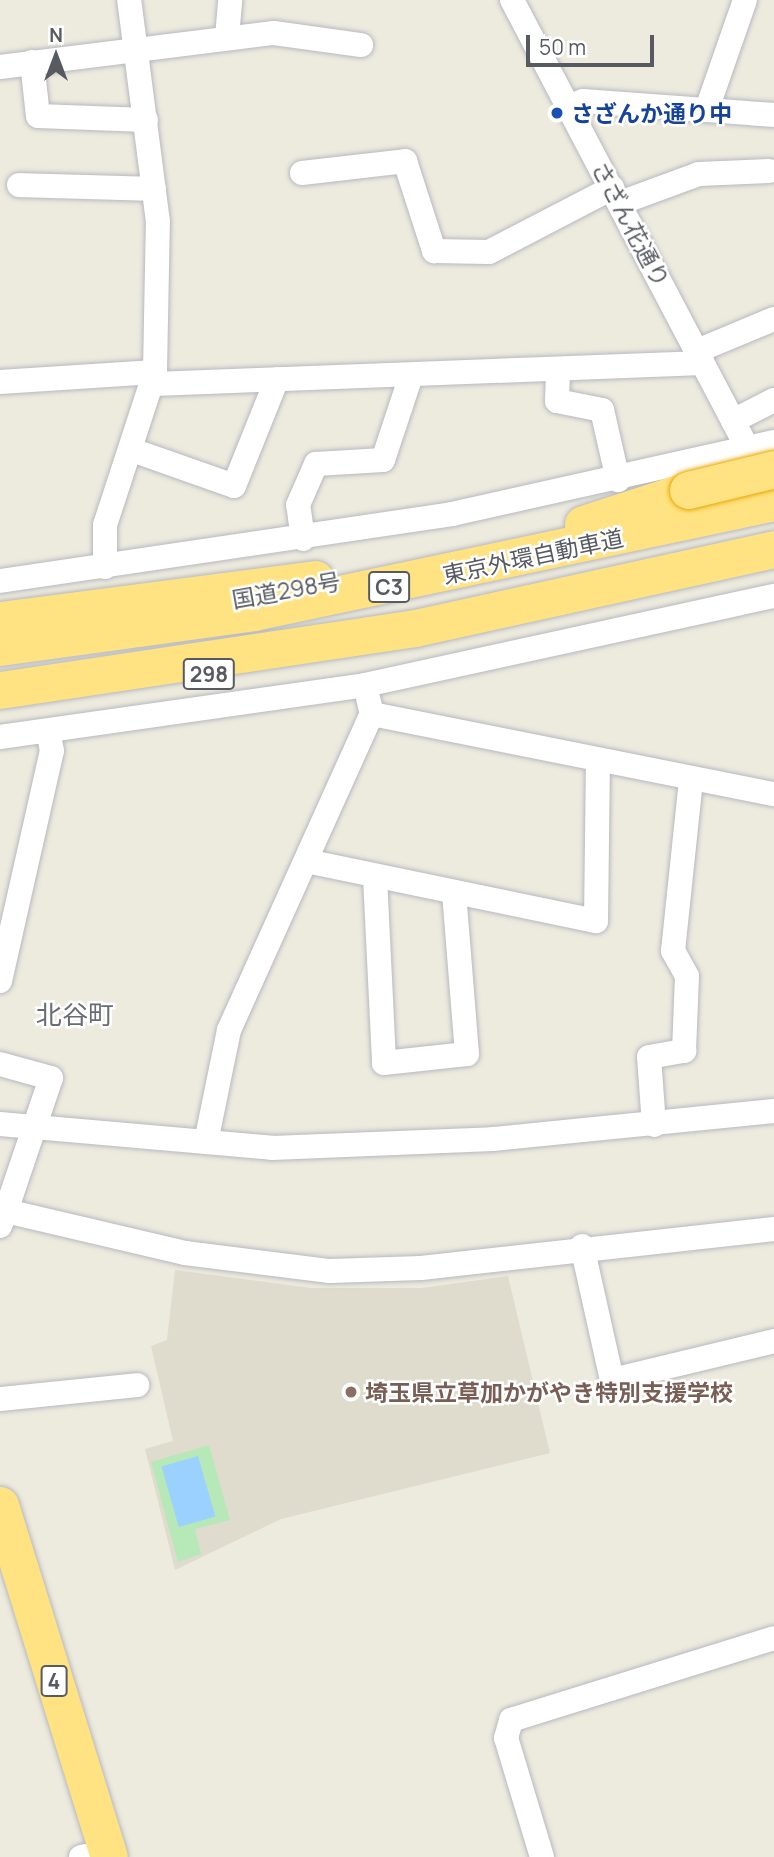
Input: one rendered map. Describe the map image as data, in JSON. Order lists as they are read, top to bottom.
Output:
{
  "streets": {
    "highway": [
      "東京外環自動車道",
      "C3",
      "国道298号",
      "298",
      "4"
    ],
    "street": ["さざん花通り"]
  },
  "crossings": [
    ["さざん花通り", "国道298号"]
  ],
  "districts": ["北谷町"],
  "places": ["さざんか通り中", "埼玉県立草加かがやき特別支援学校"],
  "scale_bar": "50 m",
  "north": "top"
}
